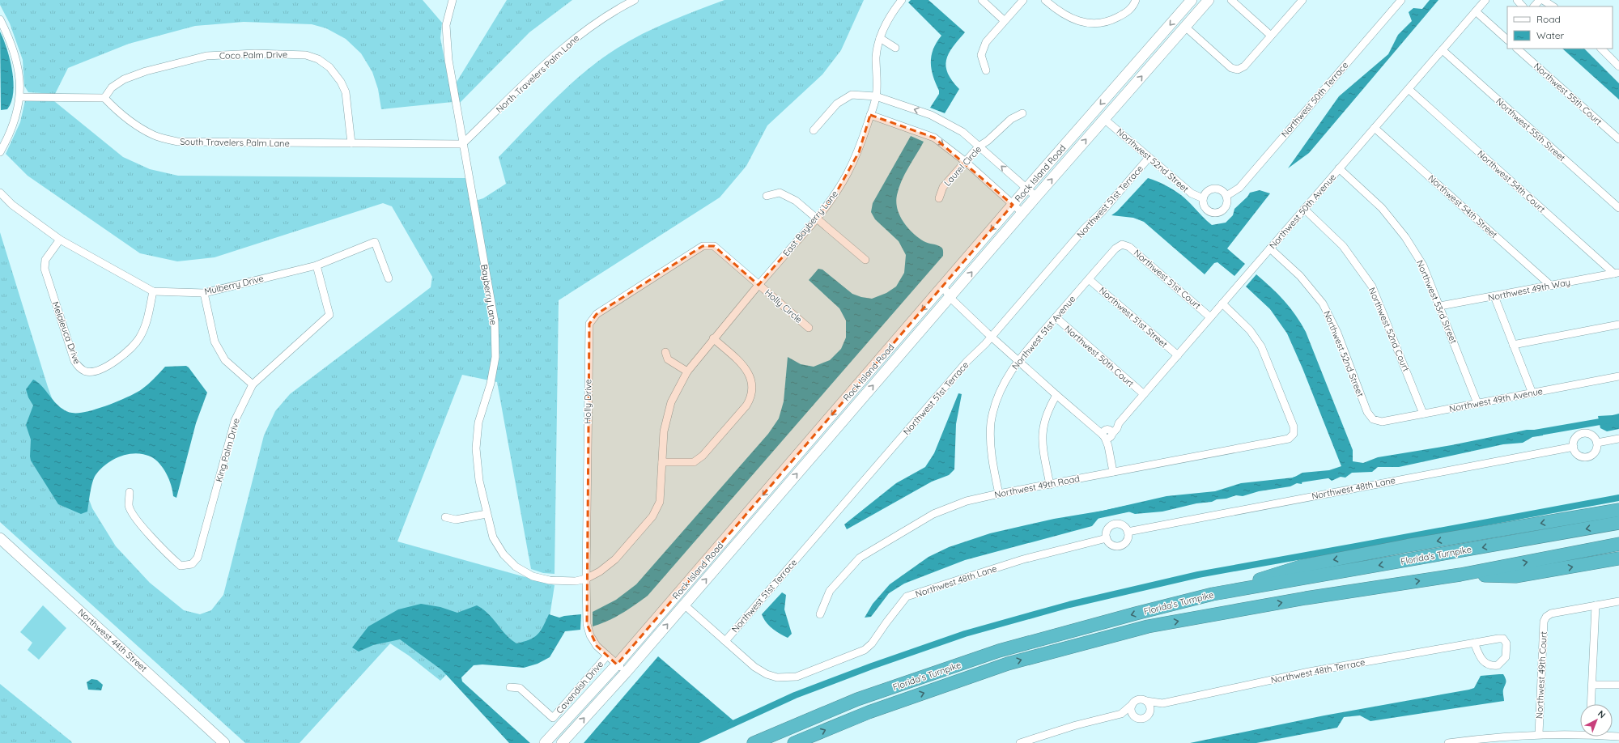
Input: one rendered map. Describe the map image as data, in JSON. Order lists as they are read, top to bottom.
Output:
{
  "streets": {
    "highway": ["Florida's Turnpike"],
    "main road": ["Rock Island Road", "Northwest 44th Street"],
    "street": [
      "Coco Palm Drive",
      "North Travelers Palm Lane",
      "Northwest 55th Court",
      "Northwest 50th Terrace",
      "Northwest 55th Street",
      "South Travelers Palm Lane",
      "Northwest 52nd Street",
      "Laurel Circle",
      "Northwest 54th Court",
      "Northwest 51st Terrace",
      "Northwest 54th Street",
      "Northwest 50th Avenue",
      "East Bayberry Lane",
      "Northwest 51st Court",
      "Mulberry Drive",
      "Northwest 49th Way",
      "Bayberry Lane",
      "Northwest 53rd Street",
      "Holly Circle",
      "Northwest 51st Street",
      "Northwest 52nd Court",
      "Melaleuca Drive",
      "Northwest 51st Avenue",
      "Northwest 50th Court",
      "Northwest 49th Avenue",
      "Holly Drive",
      "King Palm Drive",
      "Northwest 49th Road",
      "Northwest 48th Lane",
      "Northwest 48th Terrace",
      "Northwest 49th Court",
      "Cavendish Drive"
    ]
  },
  "crossings": [
    ["Coco Palm Drive", "South Travelers Palm Lane"],
    ["North Travelers Palm Lane", "South Travelers Palm Lane"],
    ["North Travelers Palm Lane", "Bayberry Lane"],
    ["Northwest 50th Terrace", "Northwest 52nd Street"],
    ["Northwest 55th Street", "Northwest 50th Avenue"],
    ["South Travelers Palm Lane", "Bayberry Lane"],
    ["Northwest 52nd Street", "Rock Island Road"],
    ["Northwest 52nd Street", "Northwest 51st Terrace"],
    ["Northwest 52nd Street", "Northwest 50th Avenue"],
    ["Northwest 52nd Street", "Northwest 49th Avenue"],
    ["Rock Island Road", "Holly Drive"],
    ["Rock Island Road", "Northwest 48th Lane"],
    ["Northwest 54th Court", "Northwest 50th Avenue"],
    ["Northwest 54th Court", "Northwest 49th Way"],
    ["Northwest 51st Terrace", "Northwest 48th Lane"],
    ["Northwest 54th Street", "Northwest 50th Avenue"],
    ["Northwest 54th Street", "Northwest 49th Way"],
    ["Northwest 50th Avenue", "Northwest 51st Court"],
    ["Northwest 50th Avenue", "Northwest 53rd Street"],
    ["Northwest 50th Avenue", "Northwest 51st Street"],
    ["Northwest 50th Avenue", "Northwest 52nd Court"],
    ["Northwest 50th Avenue", "Northwest 50th Court"],
    ["Northwest 50th Avenue", "Northwest 49th Road"],
    ["East Bayberry Lane", "Bayberry Lane"],
    ["East Bayberry Lane", "Holly Circle"],
    ["East Bayberry Lane", "Holly Drive"],
    ["Northwest 51st Court", "Northwest 51st Avenue"],
    ["Mulberry Drive", "Melaleuca Drive"],
    ["Mulberry Drive", "King Palm Drive"],
    ["Northwest 49th Way", "Northwest 53rd Street"],
    ["Bayberry Lane", "Holly Drive"],
    ["Northwest 53rd Street", "Northwest 49th Avenue"],
    ["Holly Circle", "Holly Drive"],
    ["Northwest 51st Street", "Northwest 51st Avenue"],
    ["Northwest 52nd Court", "Northwest 49th Avenue"],
    ["Northwest 51st Avenue", "Northwest 50th Court"],
    ["Northwest 51st Avenue", "Northwest 49th Road"],
    ["Holly Drive", "Cavendish Drive"]
  ],
  "legend": ["Road", "Water"],
  "north": "top right"
}
